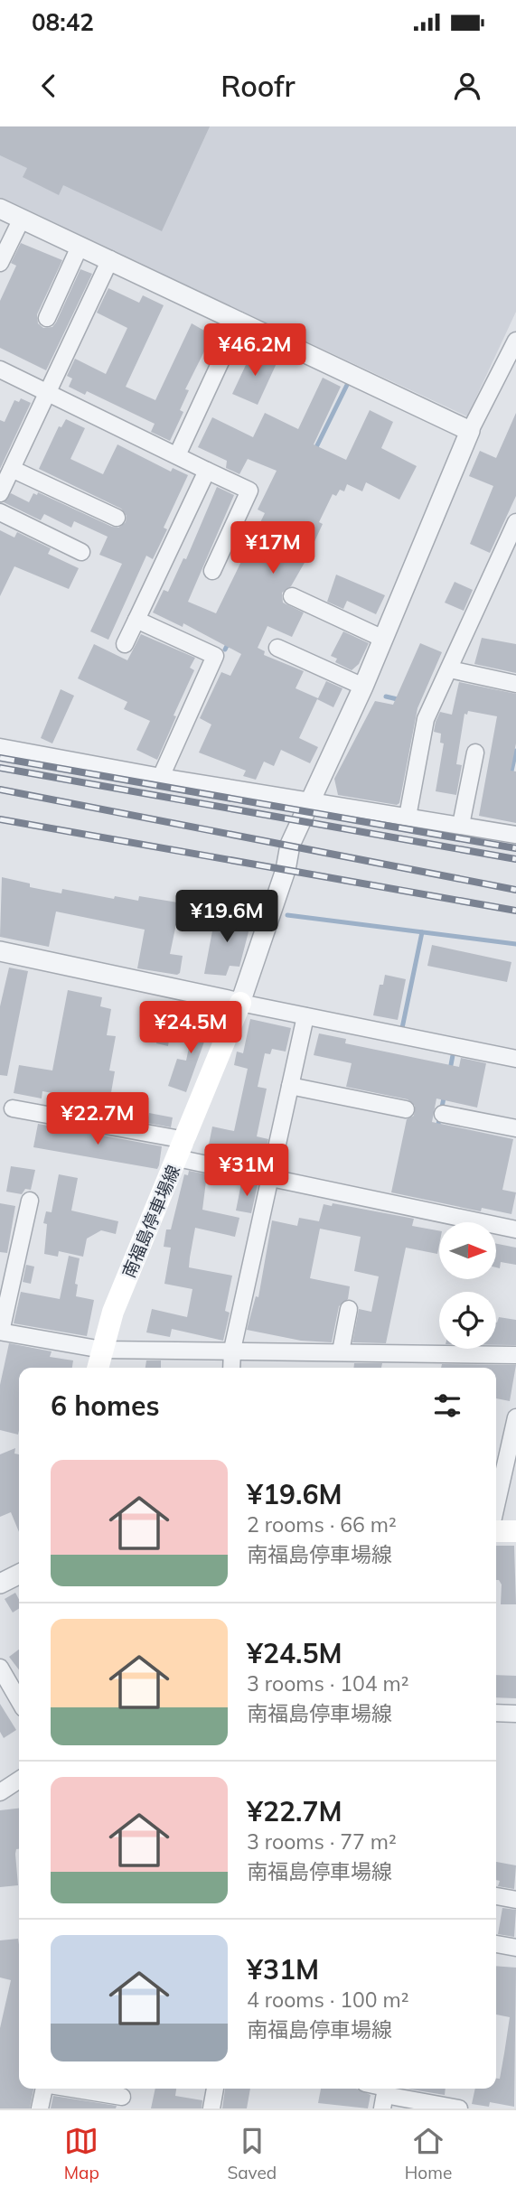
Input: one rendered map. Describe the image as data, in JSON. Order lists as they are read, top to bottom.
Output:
{
  "streets": {
    "main road": ["南福島停車場線"]
  },
  "north": "right",
  "page": {
    "status": "08:42",
    "header": "Roofr",
    "price": [
      "¥46.2M",
      "¥17M",
      "¥19.6M",
      "¥24.5M",
      "¥22.7M",
      "¥31M"
    ],
    "heading": "6 homes",
    "list": [
      {
        "name": "¥19.6M",
        "note": "2 rooms · 66 m² · 南福島停車場線"
      },
      {
        "name": "¥24.5M",
        "note": "3 rooms · 104 m² · 南福島停車場線"
      },
      {
        "name": "¥22.7M",
        "note": "3 rooms · 77 m² · 南福島停車場線"
      },
      {
        "name": "¥31M",
        "note": "4 rooms · 100 m² · 南福島停車場線"
      }
    ],
    "tabs": ["Map", "Saved", "Home"]
  }
}
